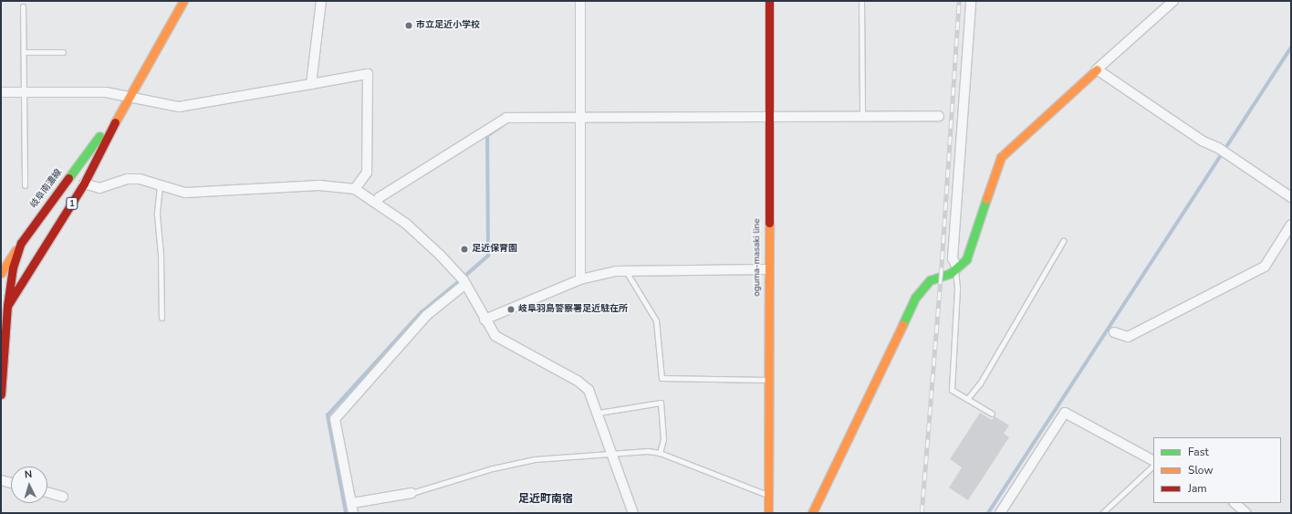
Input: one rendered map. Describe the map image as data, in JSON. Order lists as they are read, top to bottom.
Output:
{
  "streets": {
    "main road": ["岐阜南濃線", "1", "oguma-masaki line"]
  },
  "districts": ["足近町南宿"],
  "places": ["市立足近小学校", "足近保育園", "岐阜羽島警察署足近駐在所"],
  "legend": ["Fast", "Slow", "Jam"],
  "north": "top"
}
